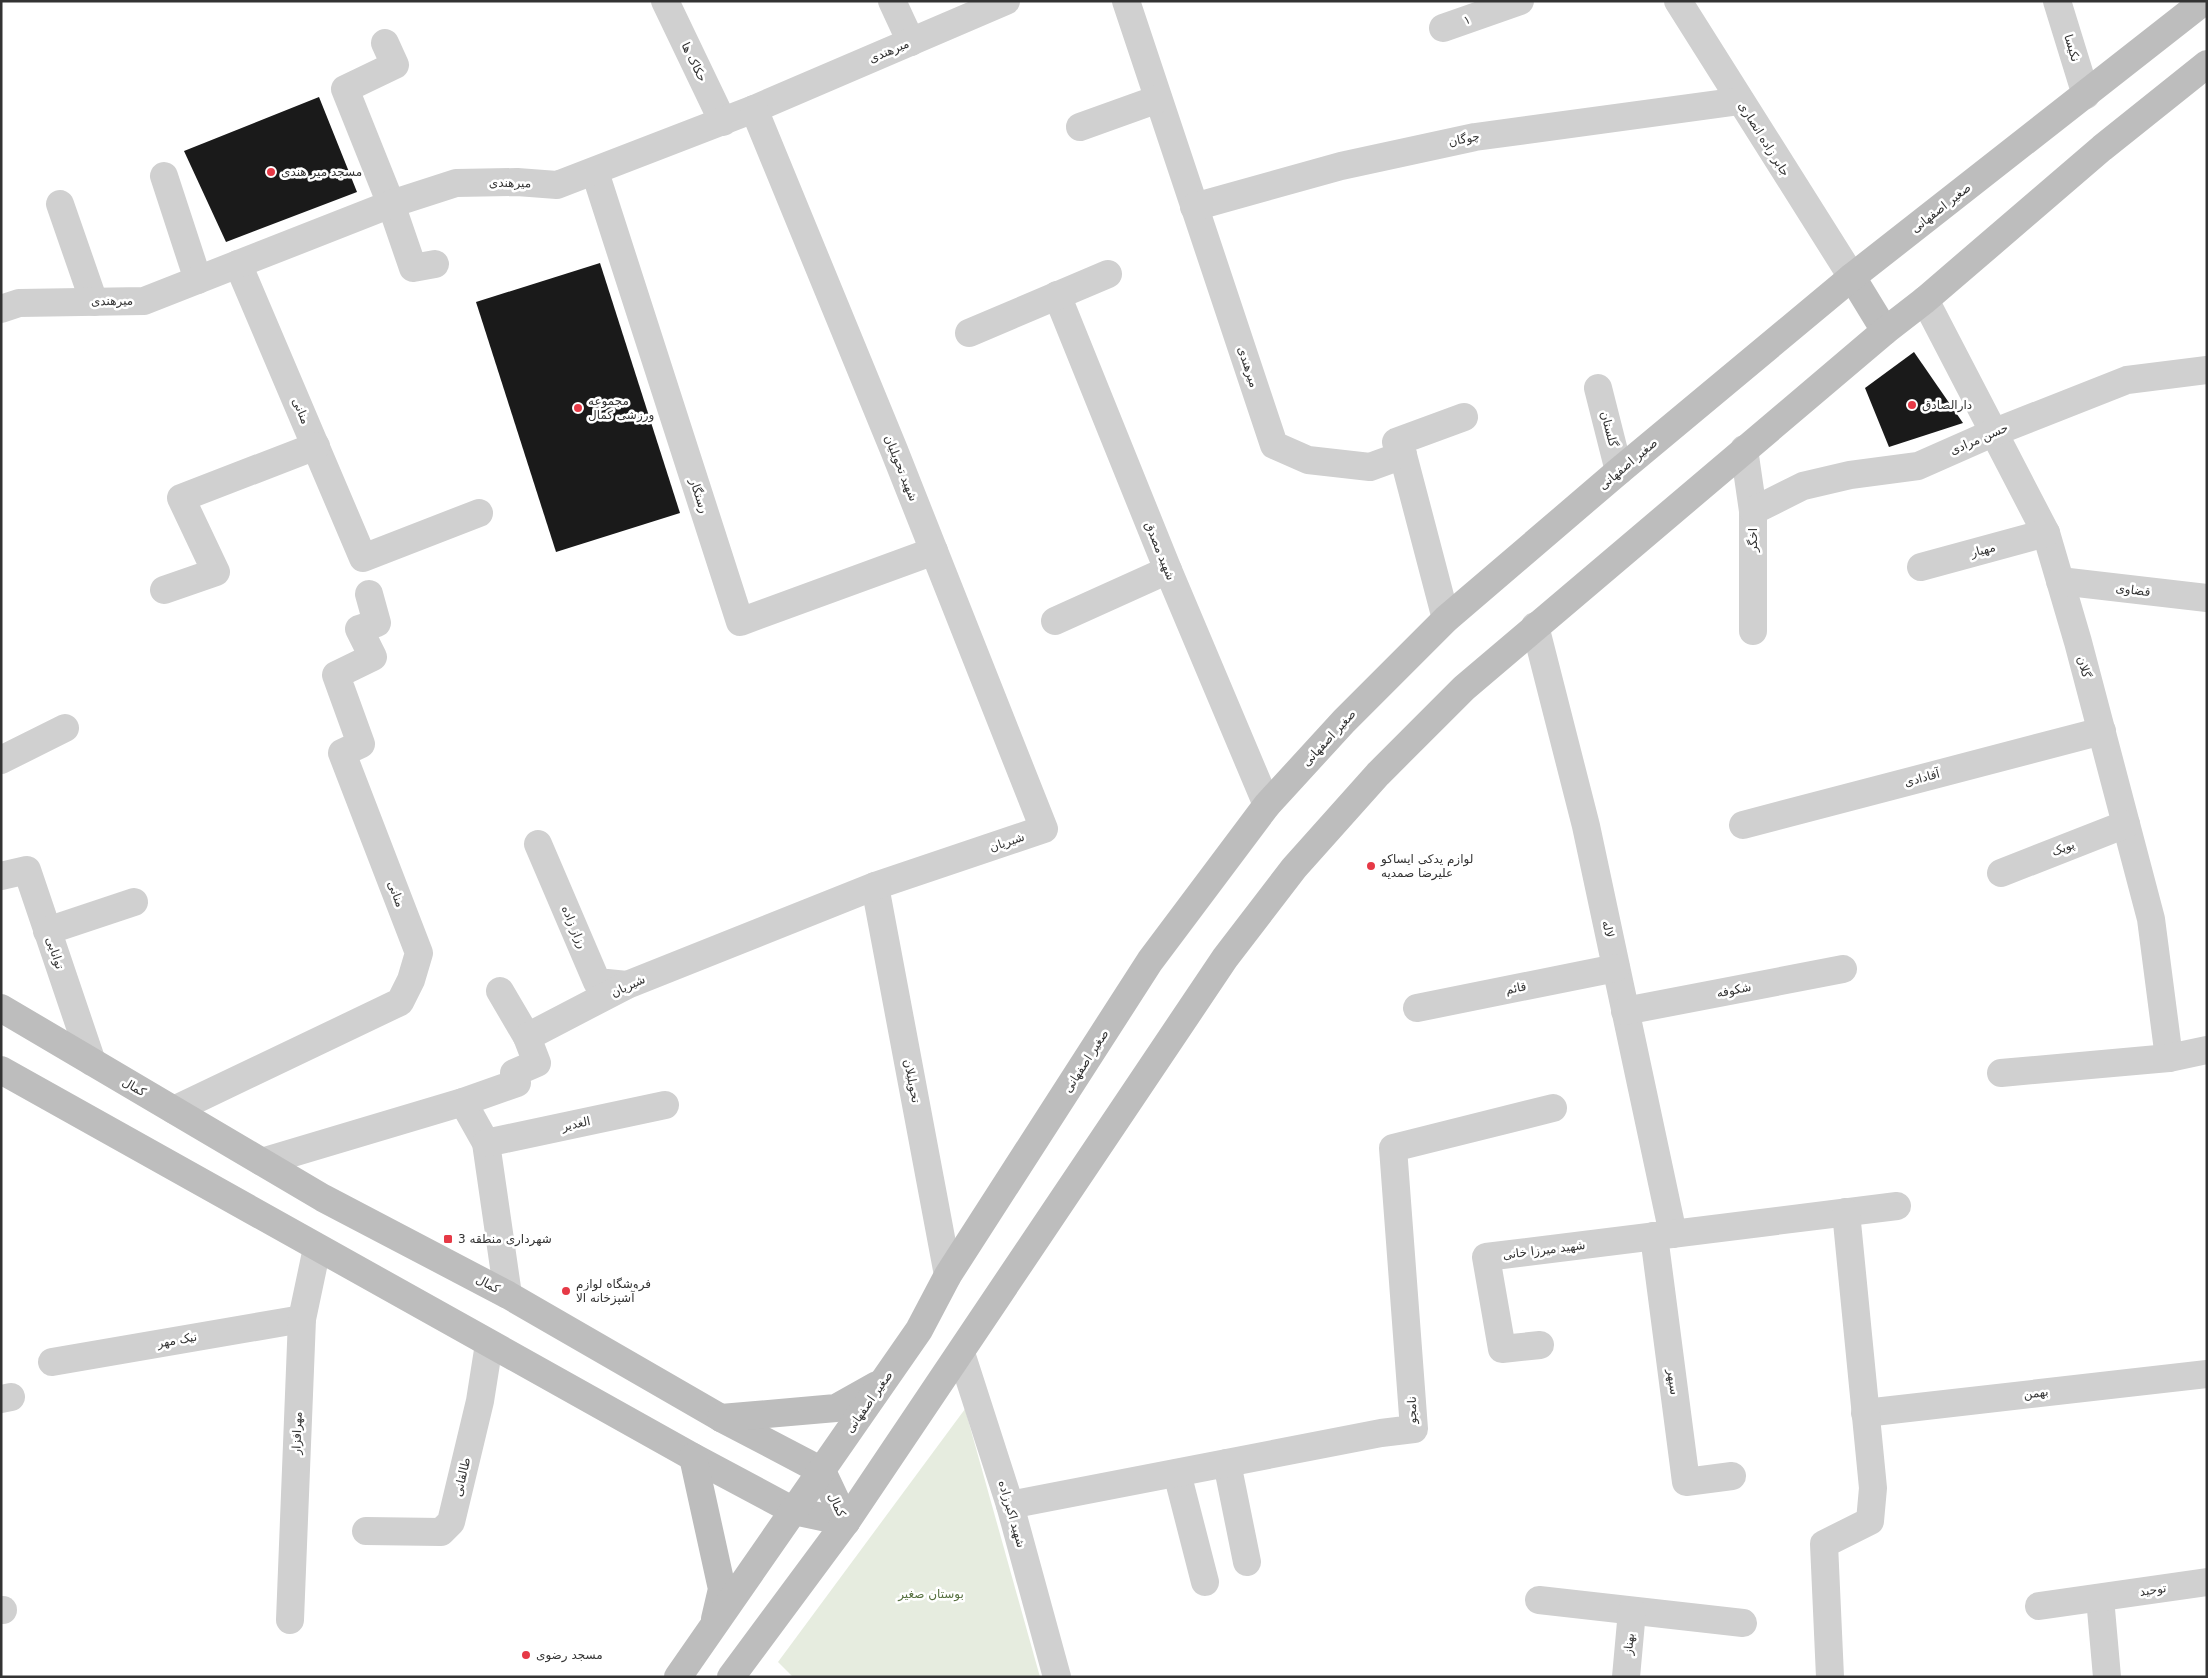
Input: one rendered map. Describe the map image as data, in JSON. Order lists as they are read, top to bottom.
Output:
{
  "streets": {
    "main road": ["صغیر اصفهانی", "کمال"],
    "street": [
      "۱",
      "نکیسا",
      "میرهندی",
      "حکاک ها",
      "چوگان",
      "جابر زاده انصاری",
      "منانی",
      "گلستان",
      "حسن مرادی",
      "شهید تحویلیان",
      "رستگار",
      "اخگر",
      "مهیار",
      "شهید مصدق",
      "قضاوی",
      "گلان",
      "آقادادی",
      "شیریان",
      "پوپک",
      "رزاز زاده",
      "لاله",
      "توانایی",
      "قائم",
      "شکوفه",
      "تحویلیلان",
      "الغدیر",
      "شهید میرزا خانی",
      "نیک مهر",
      "سپهر",
      "بهمن",
      "نامجو",
      "مهرافزار",
      "طالقانی",
      "شهید اکبرزاده",
      "توحید",
      "بهناز"
    ]
  },
  "crossings": [
    ["نکیسا", "صغیر اصفهانی"],
    ["میرهندی", "حکاک ها"],
    ["میرهندی", "چوگان"],
    ["میرهندی", "منانی"],
    ["میرهندی", "شهید تحویلیان"],
    ["میرهندی", "رستگار"],
    ["چوگان", "جابر زاده انصاری"],
    ["جابر زاده انصاری", "صغیر اصفهانی"],
    ["صغیر اصفهانی", "گلستان"],
    ["صغیر اصفهانی", "شهید مصدق"],
    ["صغیر اصفهانی", "تحویلیلان"],
    ["صغیر اصفهانی", "کمال"],
    ["منانی", "کمال"],
    ["حسن مرادی", "اخگر"],
    ["حسن مرادی", "گلان"],
    ["شهید تحویلیان", "رستگار"],
    ["شهید تحویلیان", "شیریان"],
    ["مهیار", "گلان"],
    ["قضاوی", "گلان"],
    ["گلان", "آقادادی"],
    ["گلان", "پوپک"],
    ["شیریان", "رزاز زاده"],
    ["شیریان", "تحویلیلان"],
    ["لاله", "قائم"],
    ["لاله", "شکوفه"],
    ["لاله", "شهید میرزا خانی"],
    ["لاله", "سپهر"],
    ["توانایی", "کمال"],
    ["کمال", "مهرافزار"],
    ["کمال", "طالقانی"],
    ["شهید میرزا خانی", "سپهر"],
    ["نیک مهر", "مهرافزار"],
    ["نامجو", "شهید اکبرزاده"]
  ],
  "parks": ["بوستان صغیر"],
  "places": {
    "other": [
      "مسجد میر هندی",
      "دارالصادق",
      "مجموعه ورزشی کمال",
      "لوازم یدکی ایساکو علیرضا صمدیه",
      "فروشگاه لوازم آشپزخانه الا",
      "مسجد رضوی"
    ],
    "transit": ["شهرداری منطقه 3"]
  }
}
